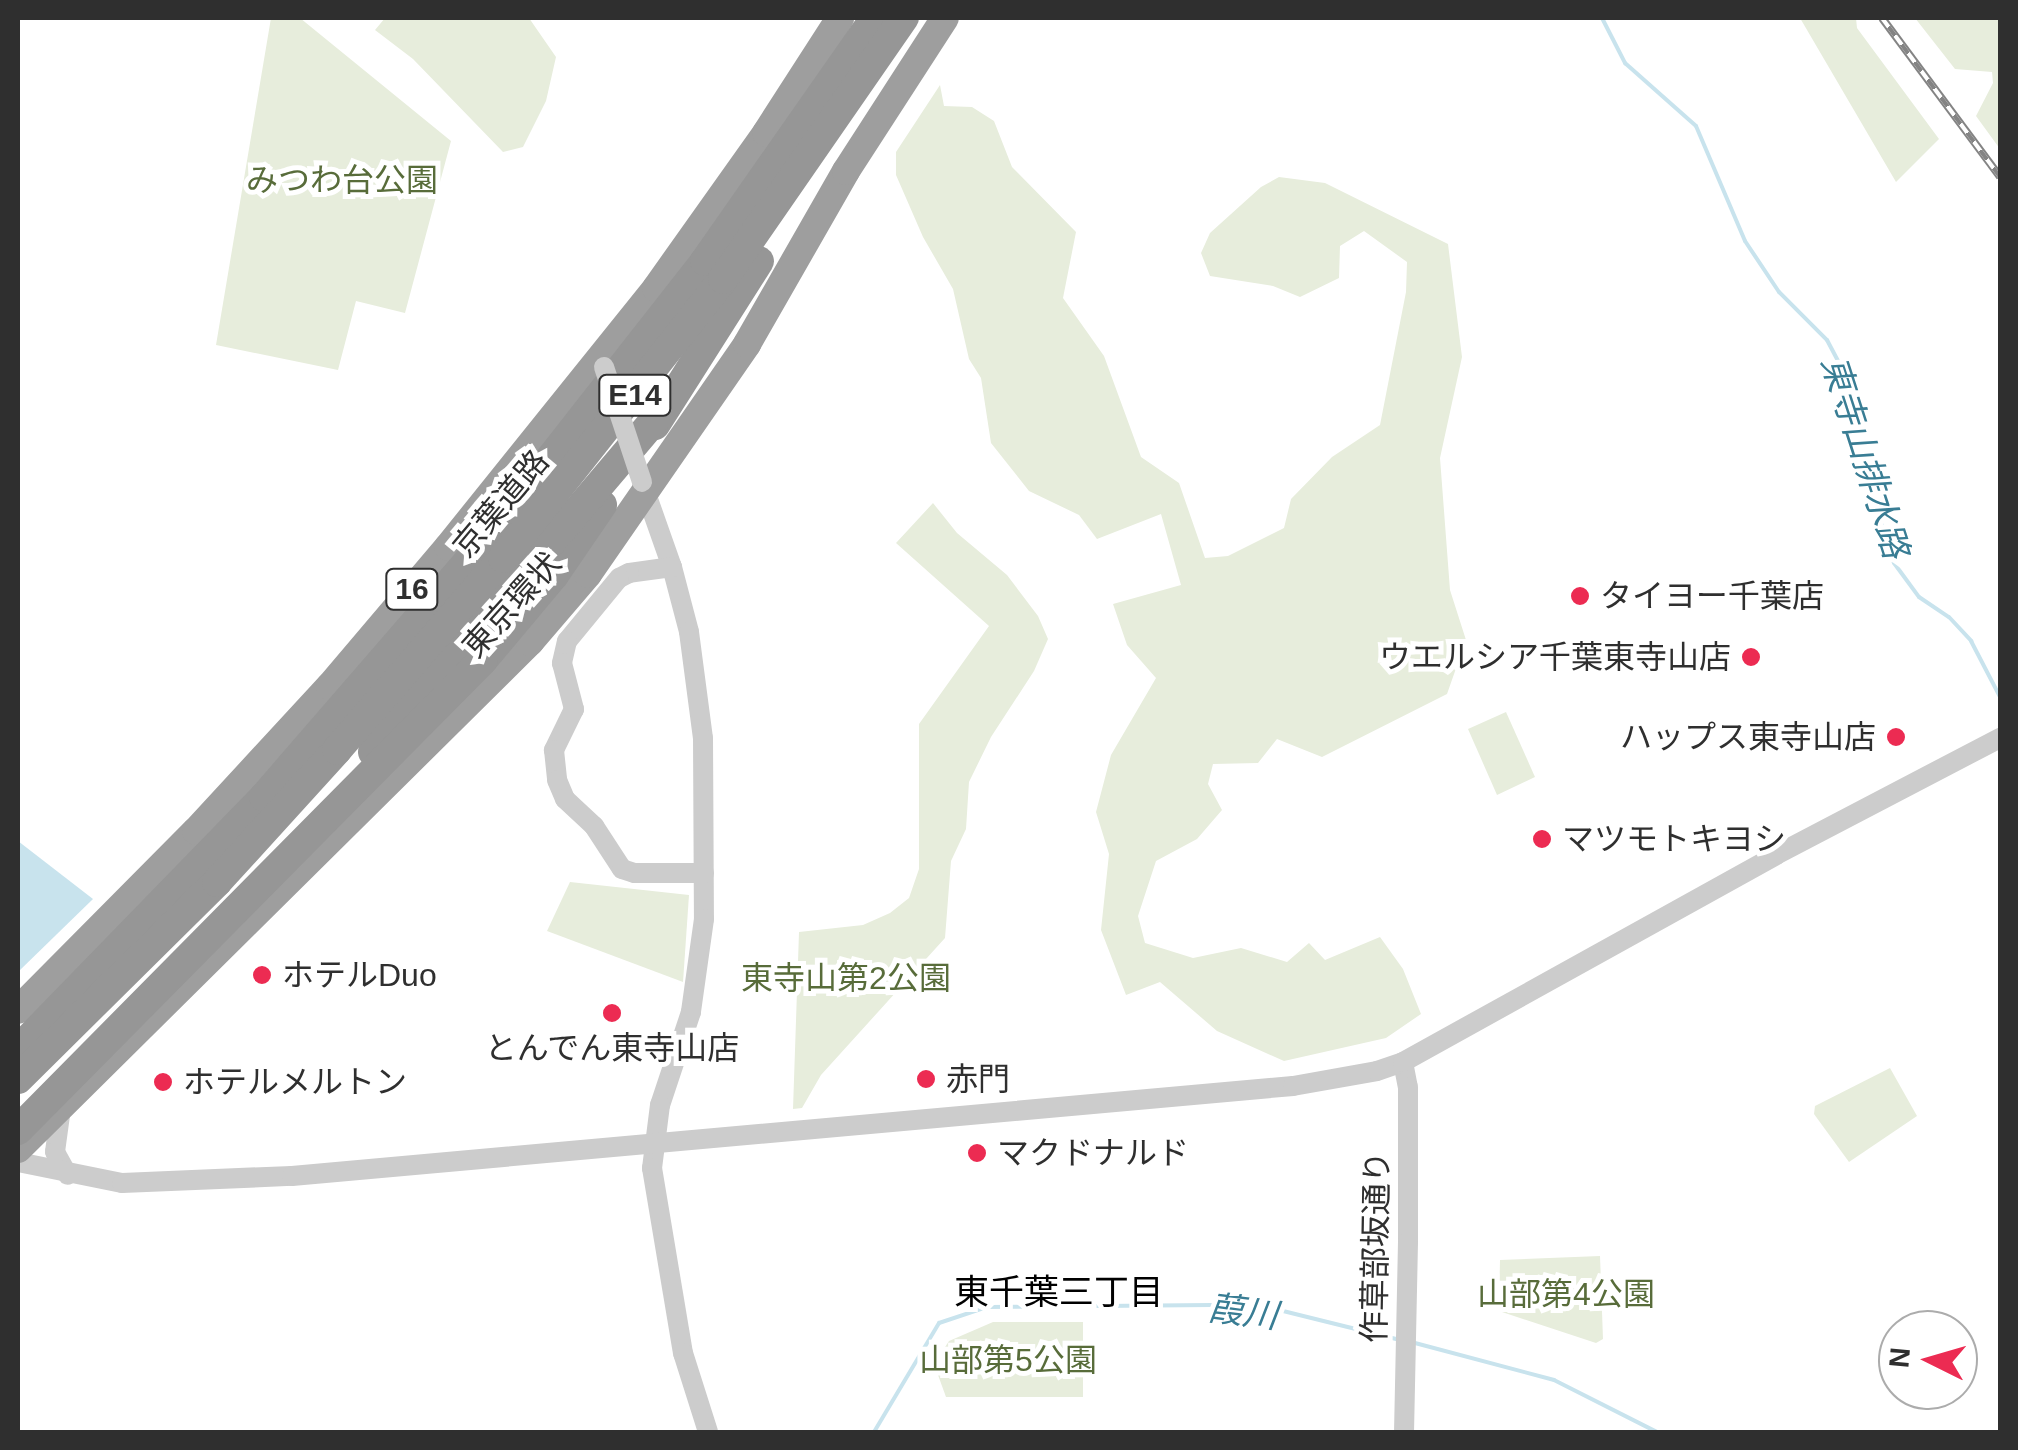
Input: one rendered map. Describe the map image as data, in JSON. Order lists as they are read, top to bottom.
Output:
{
  "streets": {
    "highway": [
      "E14",
      "京葉道路",
      "16",
      "東京環状"
    ],
    "street": ["作草部坂通り"]
  },
  "districts": ["東千葉三丁目"],
  "water": ["東寺山排水路", "葭川"],
  "parks": [
    "みつわ台公園",
    "東寺山第2公園",
    "山部第4公園",
    "山部第5公園"
  ],
  "places": [
    "タイヨー千葉店",
    "ウエルシア千葉東寺山店",
    "ハップス東寺山店",
    "マツモトキヨシ",
    "ホテルDuo",
    "とんでん東寺山店",
    "赤門",
    "ホテルメルトン",
    "マクドナルド"
  ],
  "north": "left"
}
